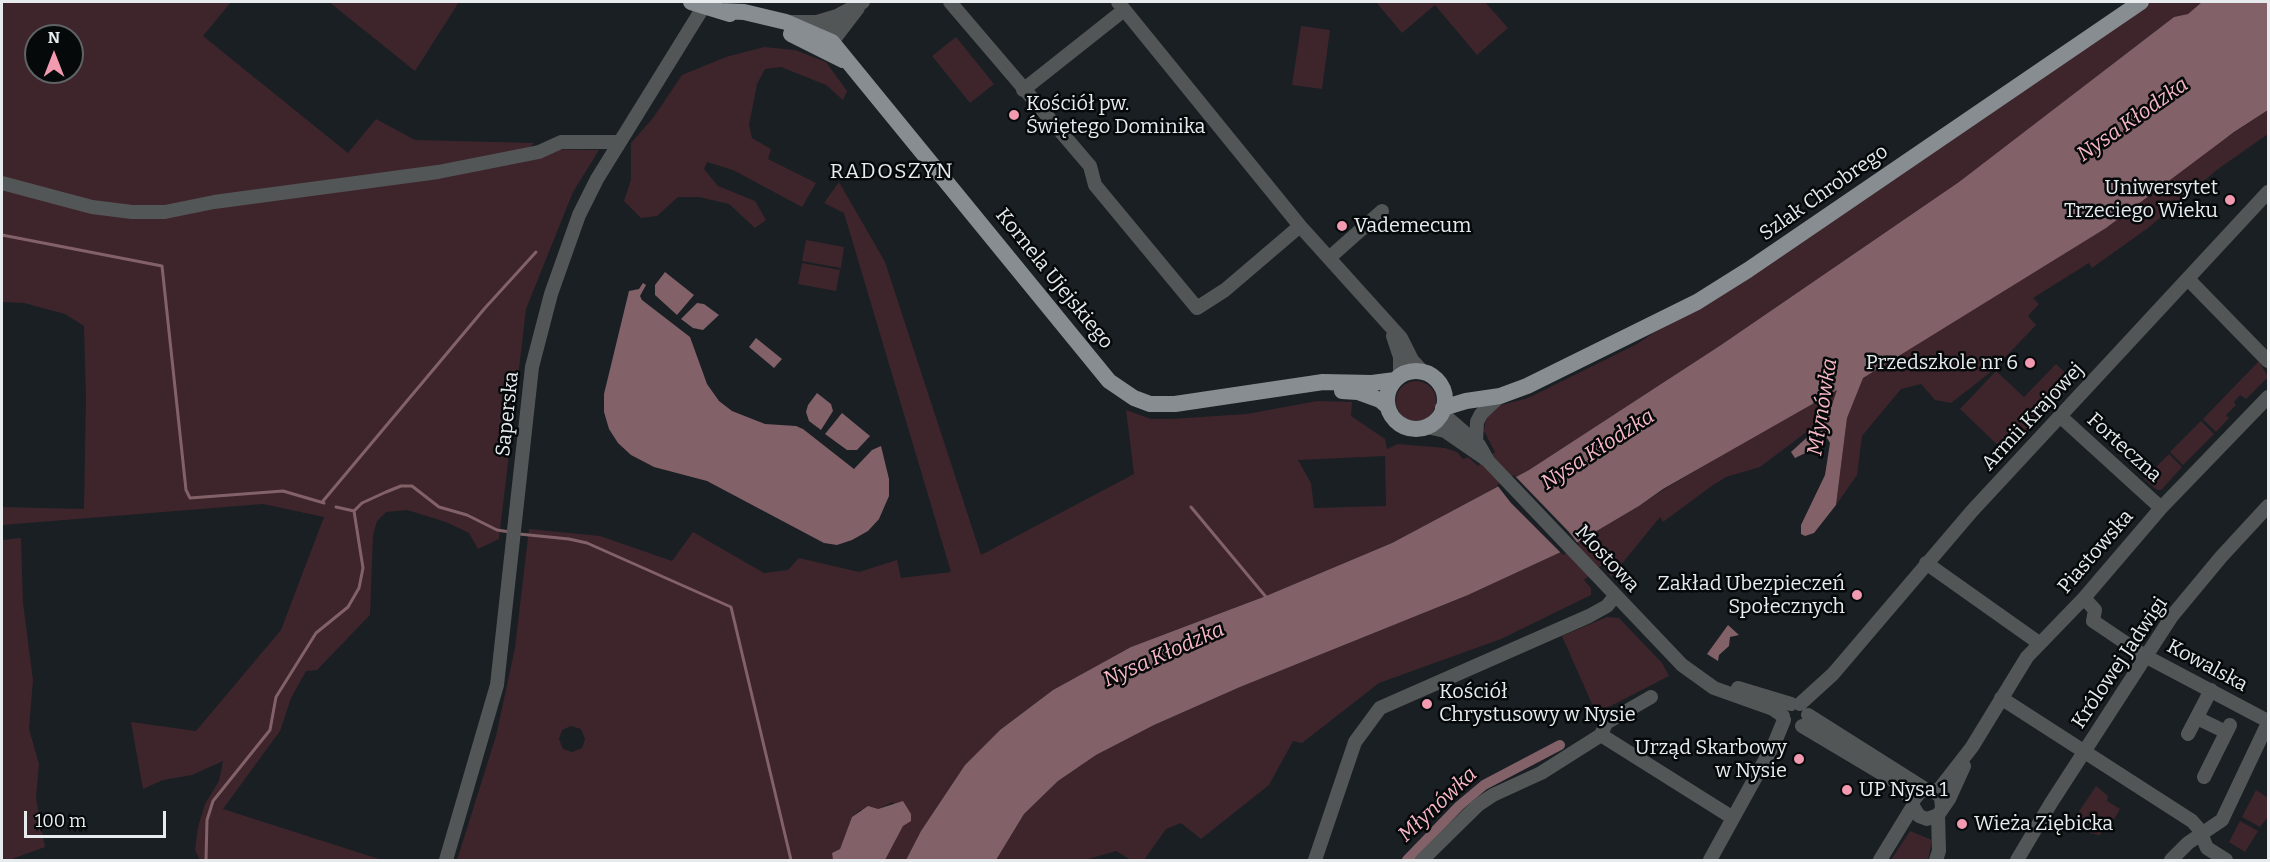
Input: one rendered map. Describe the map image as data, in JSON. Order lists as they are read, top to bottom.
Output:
{
  "streets": {
    "main road": ["Szlak Chrobrego", "Kornela Ujejskiego"],
    "street": [
      "Saperska",
      "Armii Krajowej",
      "Forteczna",
      "Piastowska",
      "Mostowa",
      "Królowej Jadwigi",
      "Kowalska"
    ]
  },
  "crossings": [
    ["Szlak Chrobrego", "Kornela Ujejskiego"],
    ["Szlak Chrobrego", "Mostowa"],
    ["Kornela Ujejskiego", "Mostowa"],
    ["Armii Krajowej", "Forteczna"],
    ["Armii Krajowej", "Mostowa"],
    ["Forteczna", "Piastowska"],
    ["Piastowska", "Kowalska"],
    ["Królowej Jadwigi", "Kowalska"]
  ],
  "districts": ["RADOSZYN"],
  "water": ["Nysa Kłodzka", "Młynówka"],
  "places": [
    "Kościół pw. Świętego Dominika",
    "Uniwersytet Trzeciego Wieku",
    "Vademecum",
    "Przedszkole nr 6",
    "Zakład Ubezpieczeń Społecznych",
    "Kościół Chrystusowy w Nysie",
    "Urząd Skarbowy w Nysie",
    "UP Nysa 1",
    "Wieża Ziębicka"
  ],
  "scale_bar": "100 m",
  "north": "top"
}
